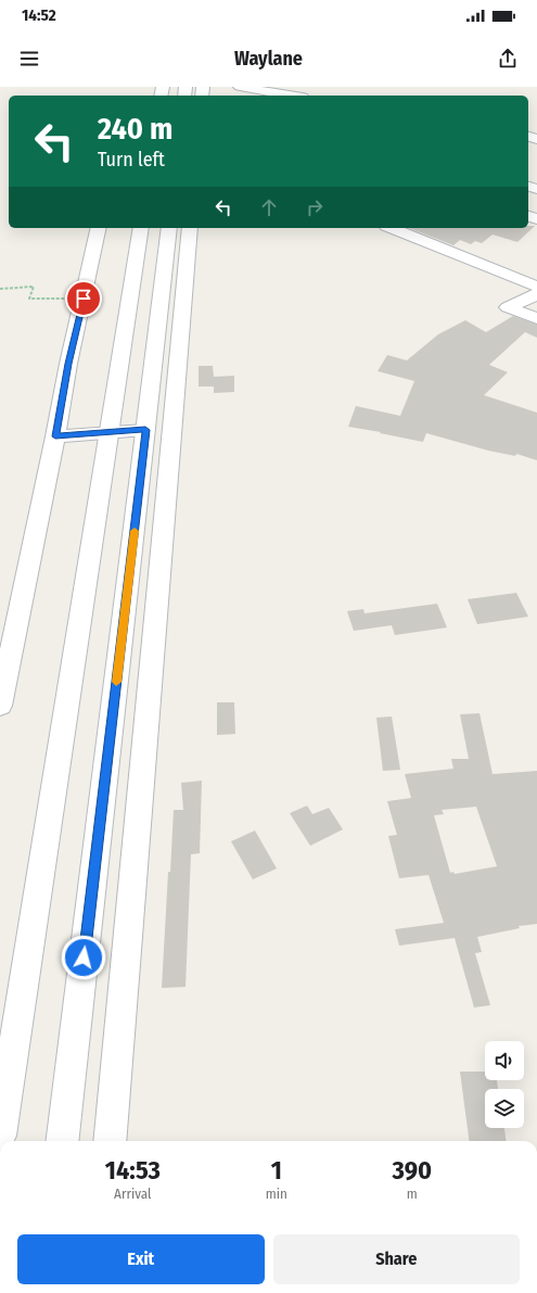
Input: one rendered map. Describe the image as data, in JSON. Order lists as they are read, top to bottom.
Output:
{
  "page": {
    "status": "14:52",
    "header": "Waylane",
    "turn": ["240 m", "Turn left"],
    "eta": [
      "14:53",
      "Arrival",
      "1",
      "min",
      "390",
      "m"
    ],
    "buttons": ["Exit", "Share"]
  }
}
